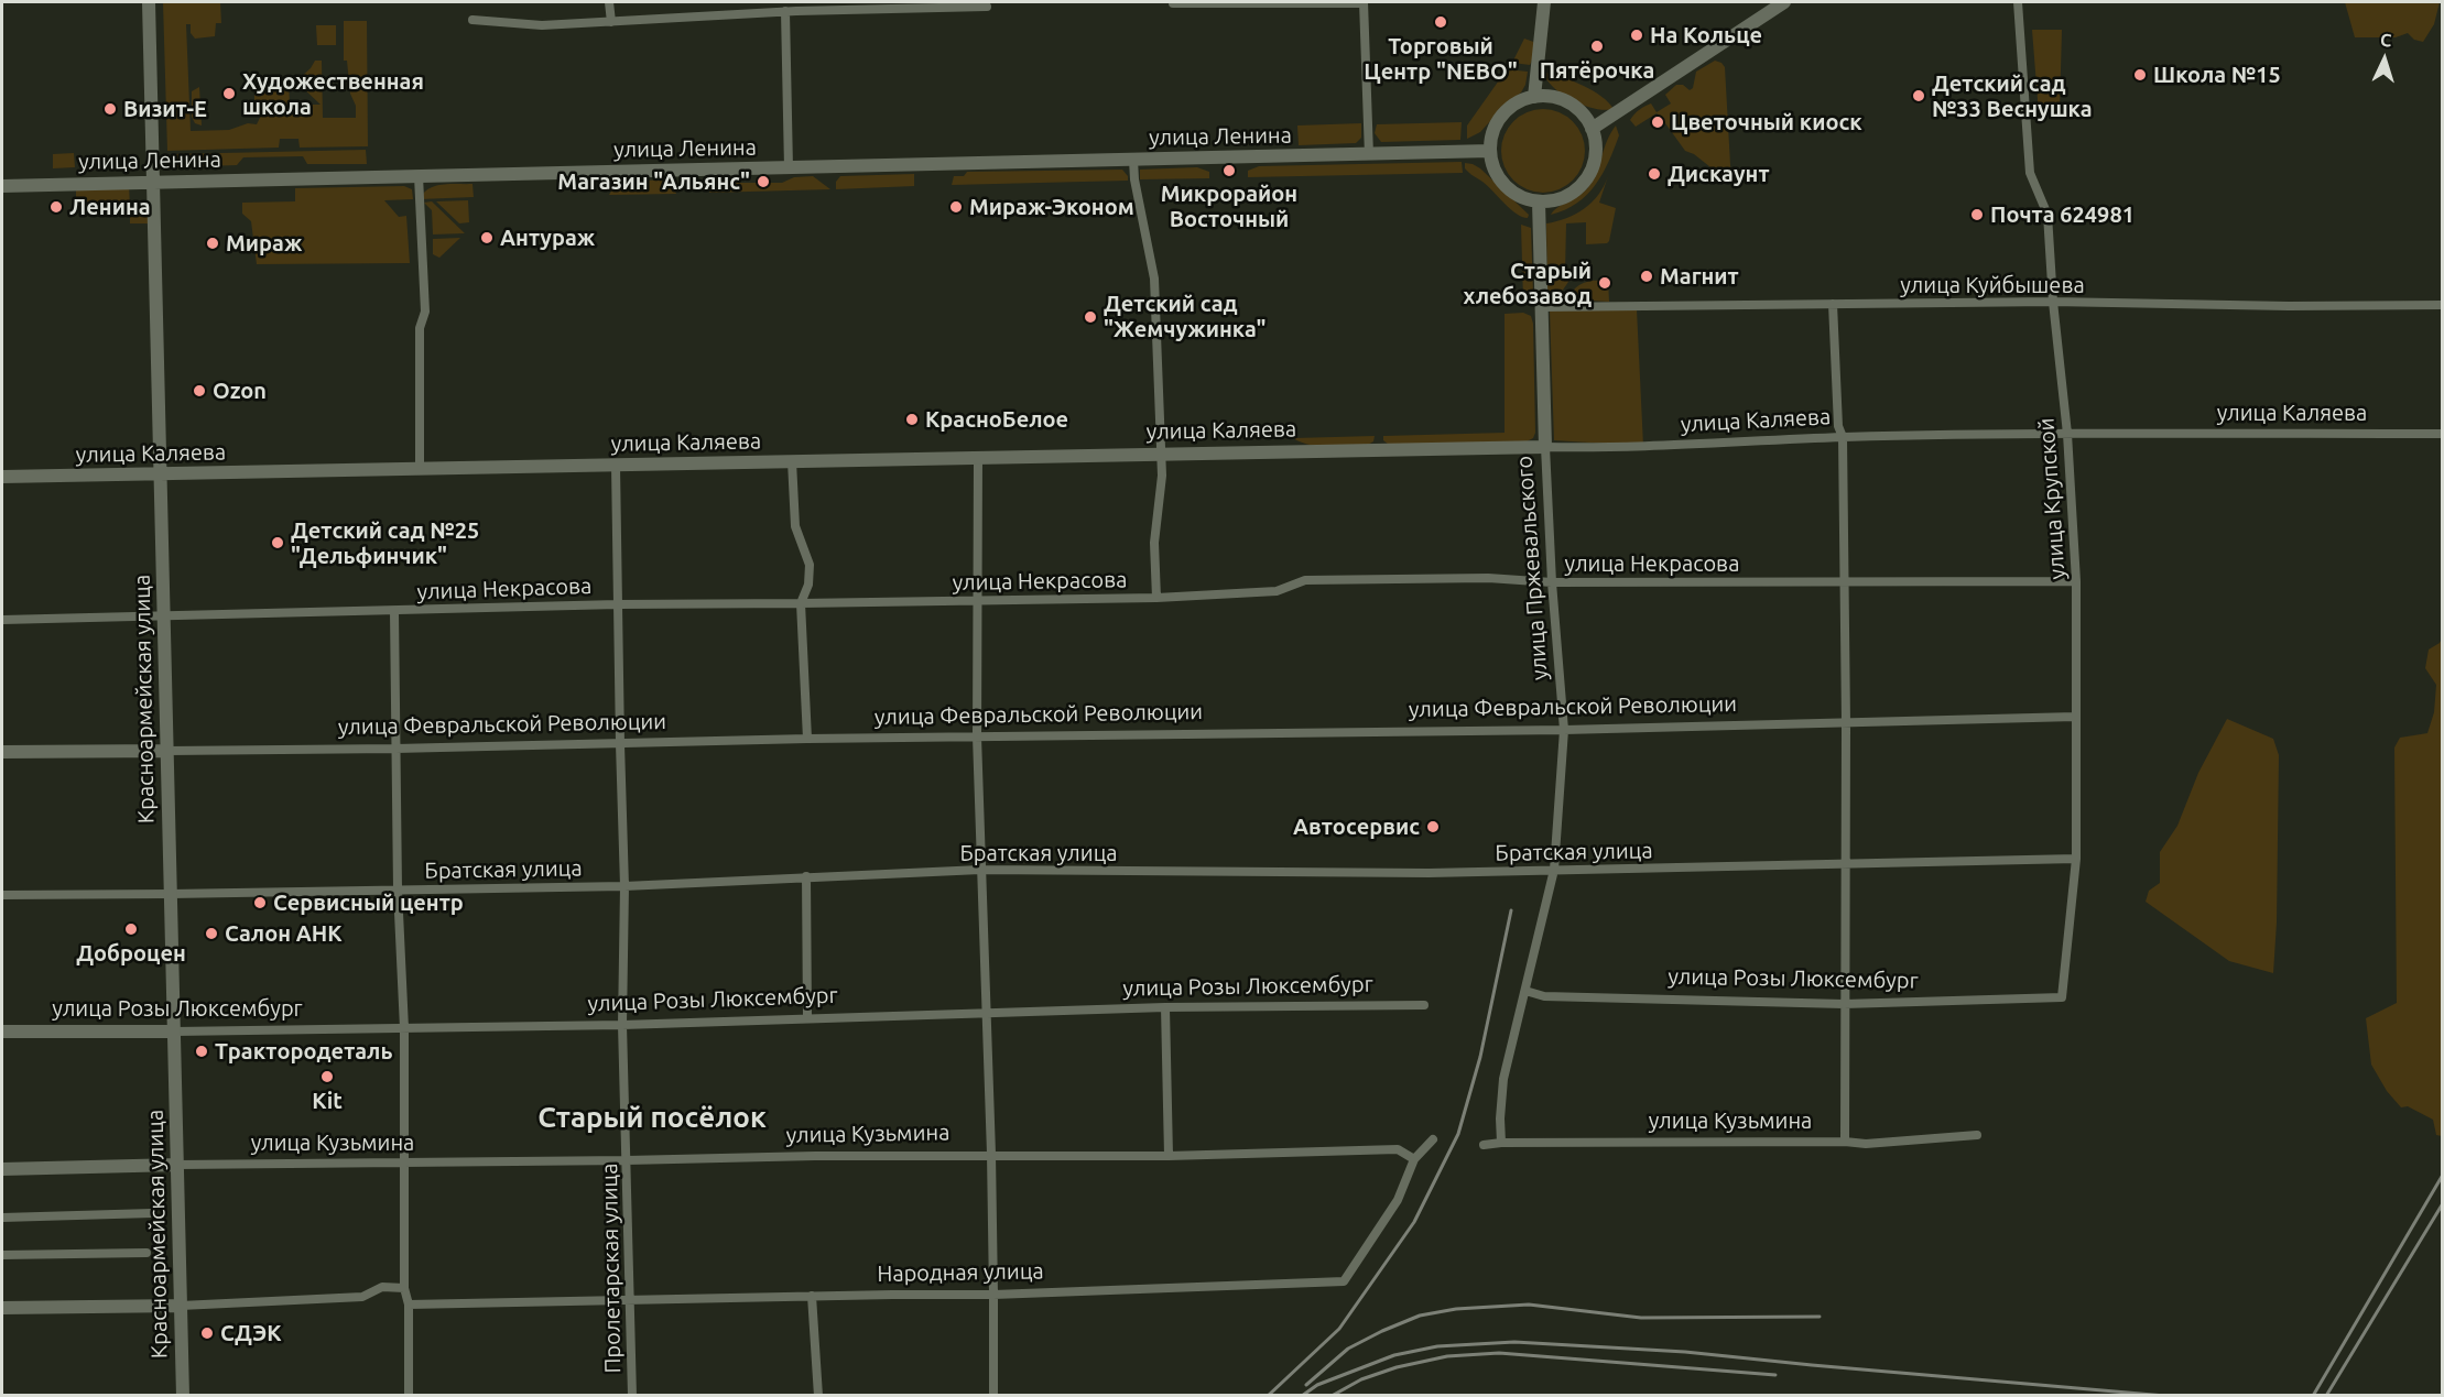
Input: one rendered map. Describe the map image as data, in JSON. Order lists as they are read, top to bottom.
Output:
{
  "streets": {
    "street": [
      "улица Ленина",
      "улица Куйбышева",
      "улица Каляева",
      "улица Крупской",
      "улица Некрасова",
      "улица Пржевальского",
      "Красноармейская улица",
      "улица Февральской Революции",
      "Братская улица",
      "улица Розы Люксембург",
      "улица Кузьмина",
      "Пролетарская улица",
      "Народная улица"
    ]
  },
  "crossings": [
    ["улица Ленина", "улица Пржевальского"],
    ["улица Ленина", "Красноармейская улица"],
    ["улица Куйбышева", "улица Крупской"],
    ["улица Куйбышева", "улица Пржевальского"],
    ["улица Каляева", "улица Крупской"],
    ["улица Каляева", "улица Пржевальского"],
    ["улица Каляева", "Красноармейская улица"],
    ["улица Каляева", "Пролетарская улица"],
    ["улица Крупской", "улица Некрасова"],
    ["улица Крупской", "улица Февральской Революции"],
    ["улица Крупской", "Братская улица"],
    ["улица Крупской", "улица Розы Люксембург"],
    ["улица Некрасова", "улица Пржевальского"],
    ["улица Некрасова", "Красноармейская улица"],
    ["улица Некрасова", "Пролетарская улица"],
    ["улица Пржевальского", "улица Февральской Революции"],
    ["улица Пржевальского", "Братская улица"],
    ["улица Пржевальского", "улица Розы Люксембург"],
    ["улица Пржевальского", "улица Кузьмина"],
    ["Красноармейская улица", "улица Февральской Революции"],
    ["Красноармейская улица", "Братская улица"],
    ["Красноармейская улица", "улица Розы Люксембург"],
    ["Красноармейская улица", "улица Кузьмина"],
    ["улица Февральской Революции", "Пролетарская улица"],
    ["Братская улица", "Пролетарская улица"],
    ["улица Розы Люксембург", "Пролетарская улица"],
    ["улица Кузьмина", "Пролетарская улица"],
    ["улица Кузьмина", "Народная улица"],
    ["Пролетарская улица", "Народная улица"]
  ],
  "districts": ["Старый посёлок"],
  "places": [
    "Торговый Центр \"NEBO\"",
    "На Кольце",
    "Пятёрочка",
    "Школа №15",
    "Художественная школа",
    "Детский сад №33 Веснушка",
    "Визит-Е",
    "Цветочный киоск",
    "Микрорайон Восточный",
    "Дискаунт",
    "Магазин \"Альянс\"",
    "Ленина",
    "Мираж-Эконом",
    "Почта 624981",
    "Антураж",
    "Мираж",
    "Магнит",
    "Старый хлебозавод",
    "Детский сад \"Жемчужинка\"",
    "Ozon",
    "КрасноБелое",
    "Детский сад №25 \"Дельфинчик\"",
    "Автосервис",
    "Сервисный центр",
    "Доброцен",
    "Салон АНК",
    "Трактородеталь",
    "Kit",
    "СДЭК"
  ],
  "north": "top"
}
